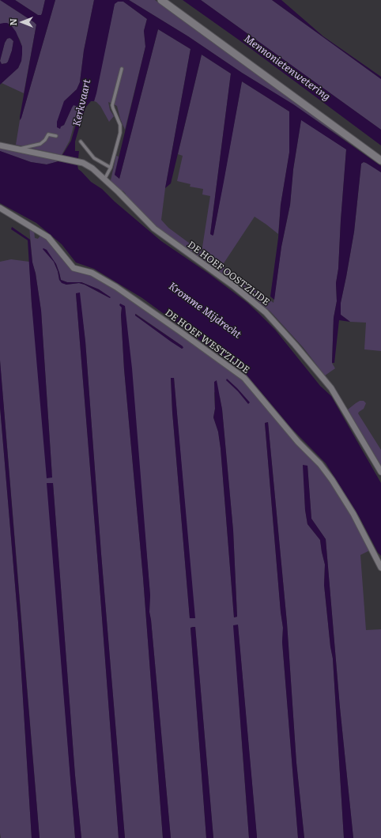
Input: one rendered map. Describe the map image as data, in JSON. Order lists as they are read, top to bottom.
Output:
{
  "streets": {
    "street": ["DE HOEF OOSTZIJDE", "DE HOEF WESTZIJDE"]
  },
  "water": ["Mennonietenwetering", "Kerkvaart", "Kromme Mijdrecht"],
  "north": "left"
}
